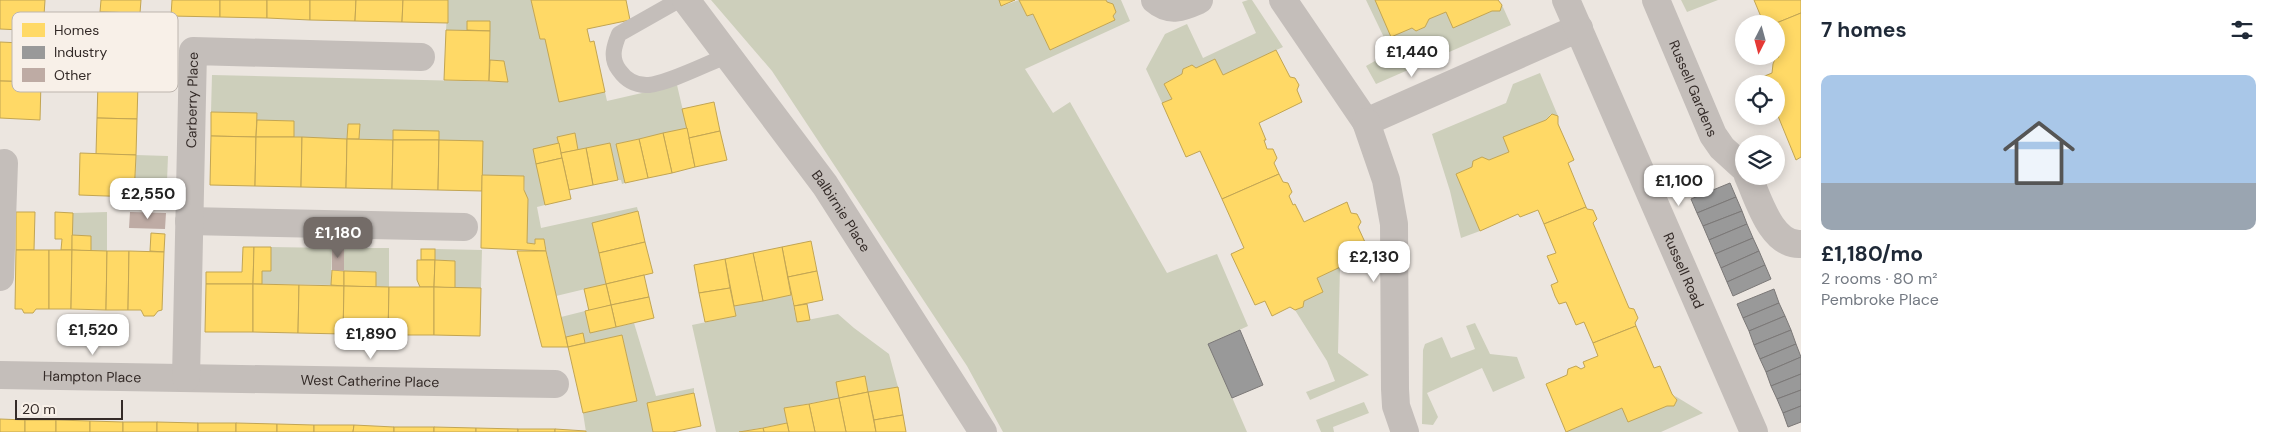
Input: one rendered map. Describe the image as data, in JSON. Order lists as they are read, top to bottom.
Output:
{
  "streets": {
    "street": [
      "Russell Gardens",
      "Carberry Place",
      "Balbirnie Place",
      "Russell Road",
      "Hampton Place",
      "West Catherine Place"
    ]
  },
  "crossings": [
    ["Carberry Place", "Hampton Place"],
    ["Carberry Place", "West Catherine Place"],
    ["Hampton Place", "West Catherine Place"]
  ],
  "legend": ["Homes", "Industry", "Other"],
  "scale_bar": "20 m",
  "north": "bottom",
  "page": {
    "heading": "7 homes",
    "price": [
      "£1,440",
      "£1,100",
      "£2,550",
      "£1,180",
      "£2,130",
      "£1,520",
      "£1,890"
    ],
    "list": [
      {
        "name": "£1,180/mo",
        "note": "2 rooms · 80 m² · Pembroke Place"
      }
    ],
    "scale": "20 m"
  }
}
